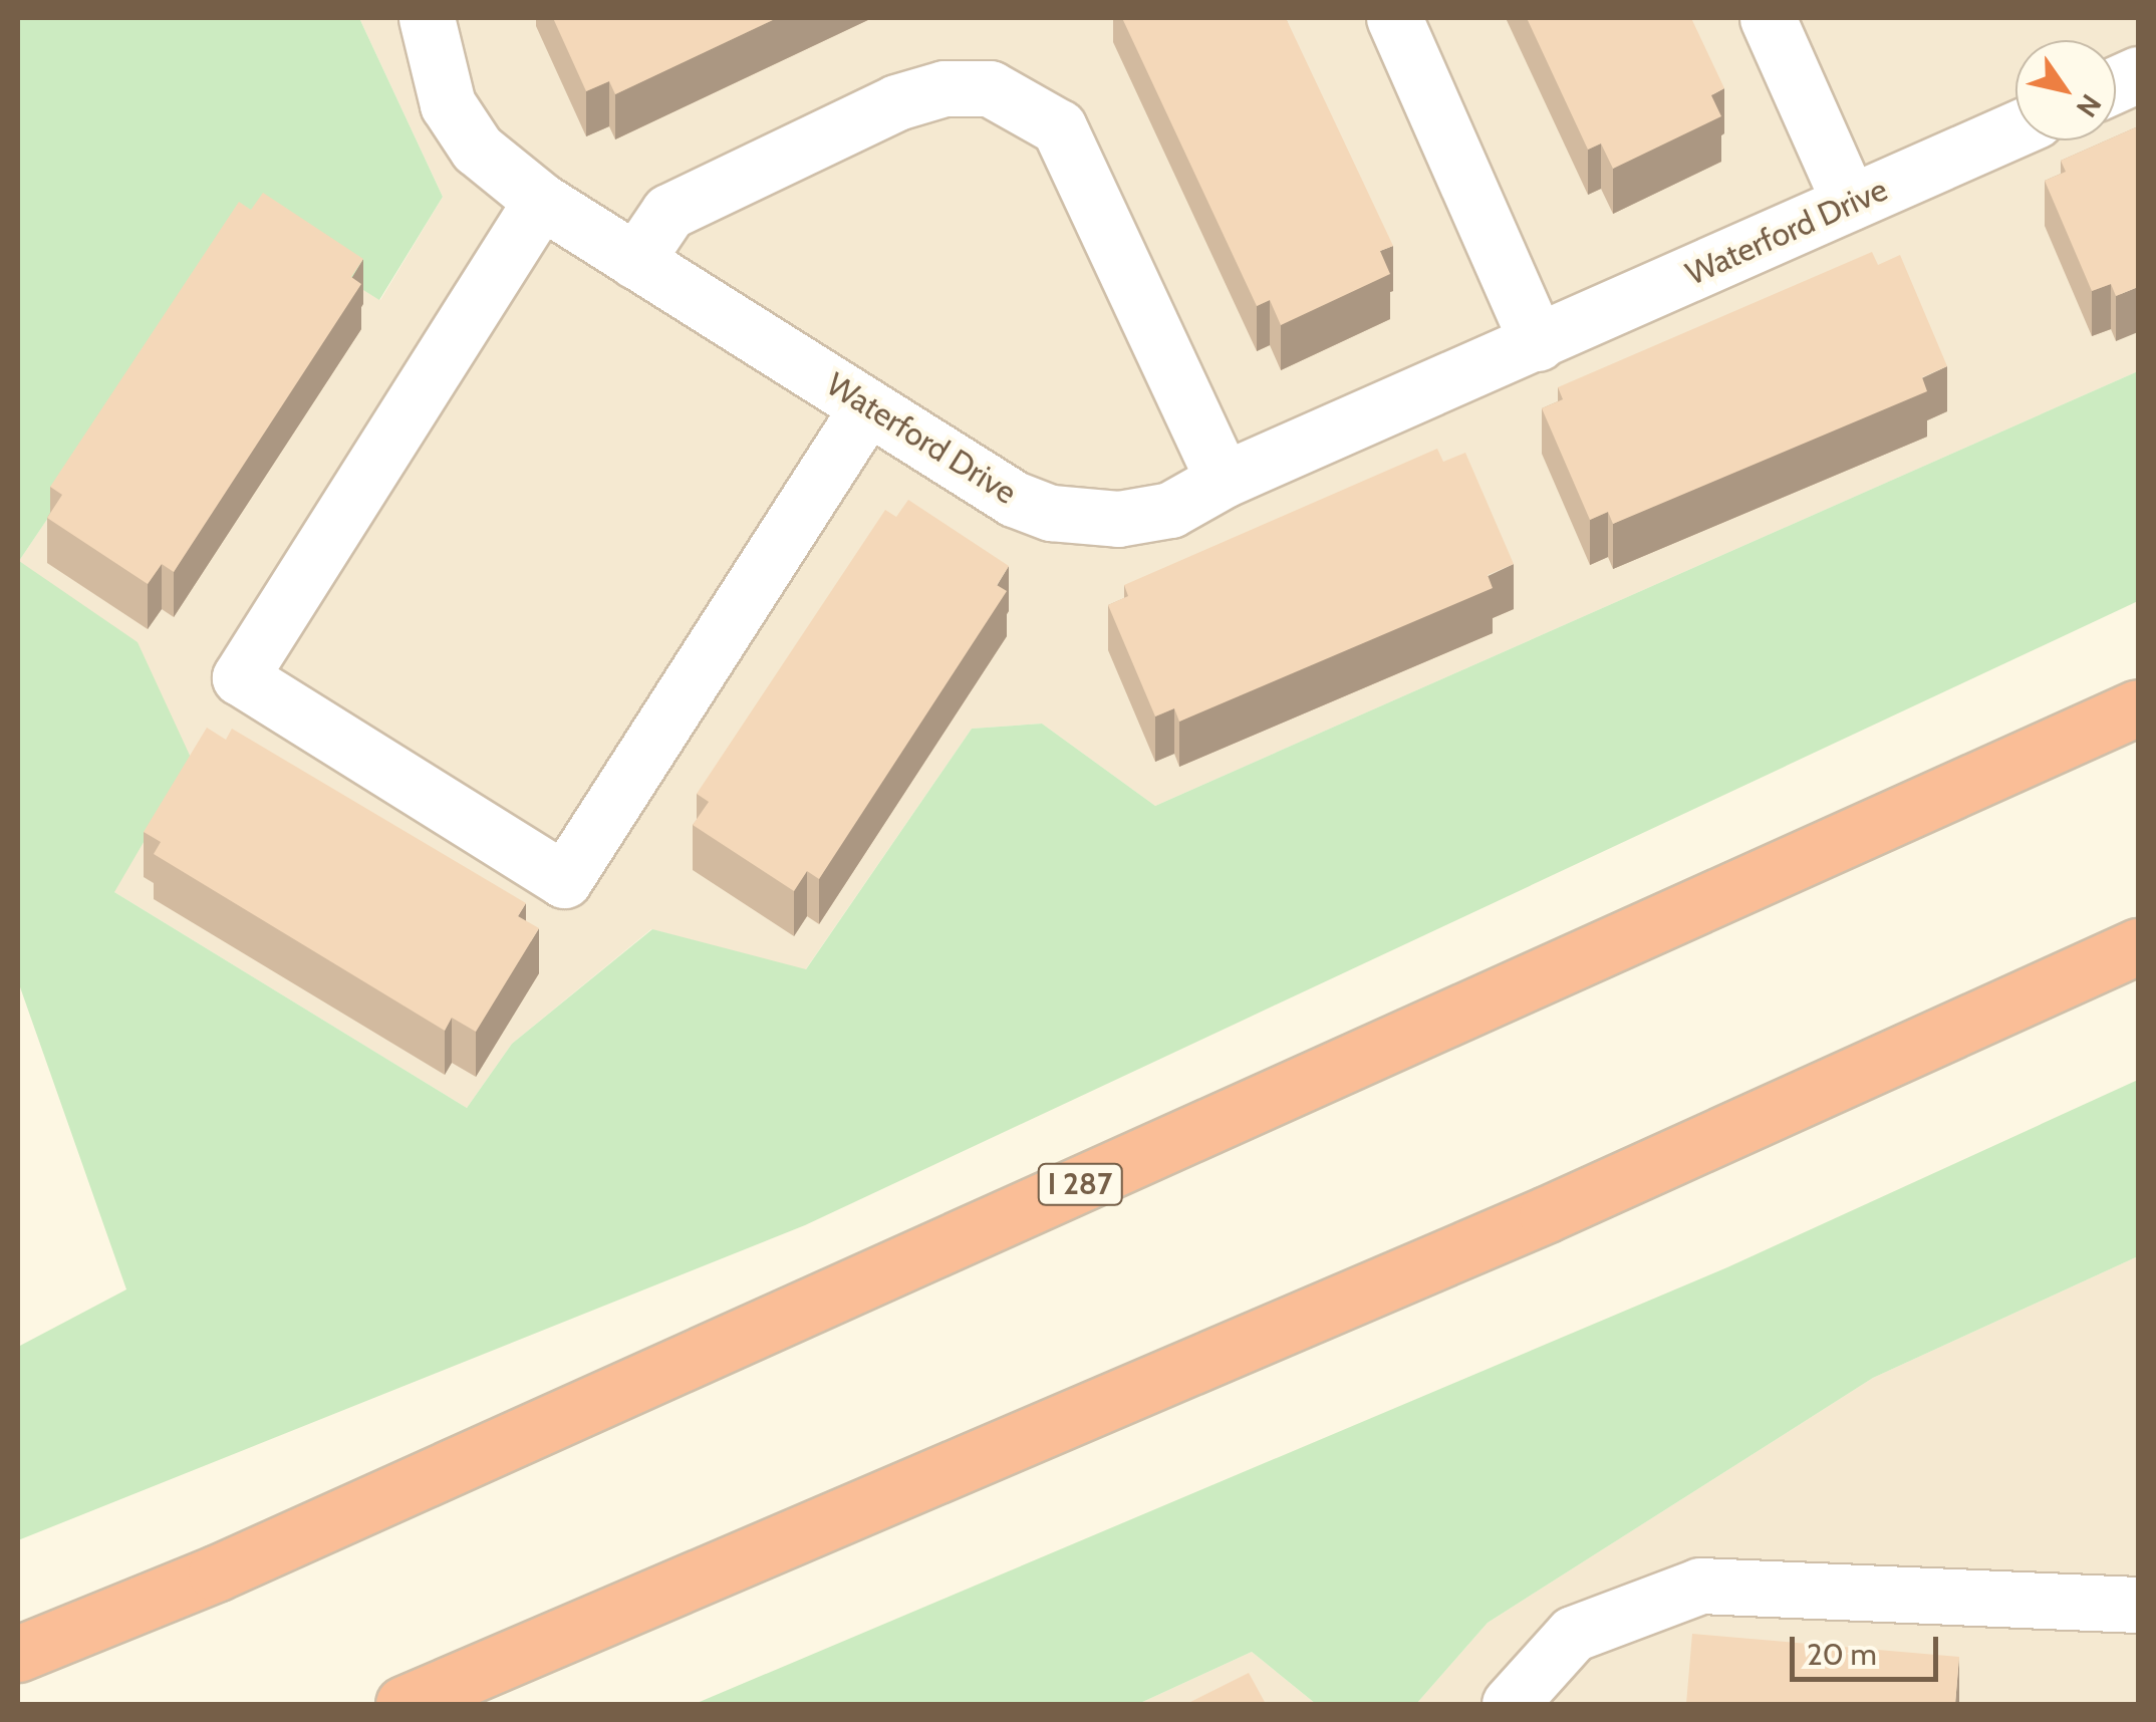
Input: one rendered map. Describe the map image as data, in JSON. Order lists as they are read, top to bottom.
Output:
{
  "streets": {
    "highway": ["I 287"],
    "street": ["Waterford Drive"]
  },
  "scale_bar": "20 m",
  "north": "bottom right"
}
